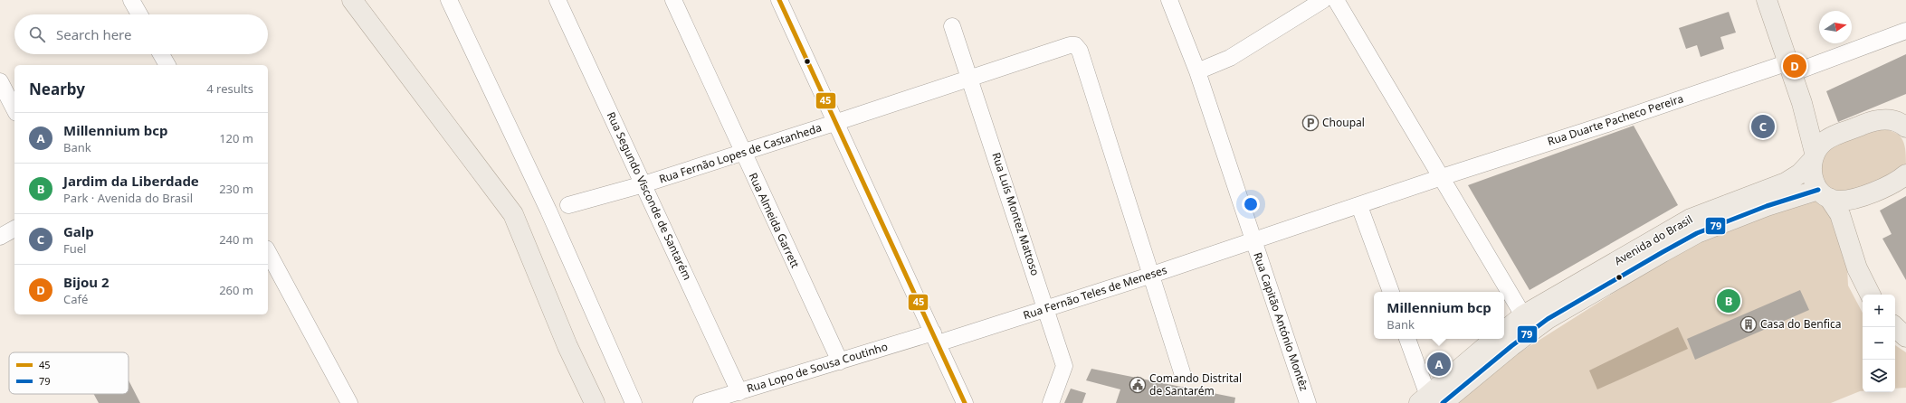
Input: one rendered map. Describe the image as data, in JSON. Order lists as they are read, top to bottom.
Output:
{
  "streets": {
    "main road": ["Avenida do Brasil"],
    "street": [
      "Rua Duarte Pacheco Pereira",
      "Rua Fernão Lopes de Castanheda",
      "Rua Segundo Visconde de Santarém",
      "Rua Luís Montez Mattoso",
      "Rua Almeida Garrett",
      "Rua Fernão Teles de Meneses",
      "Rua Capitão António Montêz",
      "Rua Lopo de Sousa Coutinho"
    ]
  },
  "crossings": [
    ["Rua Duarte Pacheco Pereira", "Rua Fernão Teles de Meneses"],
    ["Rua Fernão Lopes de Castanheda", "Rua Segundo Visconde de Santarém"],
    ["Rua Fernão Lopes de Castanheda", "Rua Luís Montez Mattoso"],
    ["Rua Fernão Lopes de Castanheda", "Rua Almeida Garrett"],
    ["Rua Fernão Lopes de Castanheda", "Rua Fernão Teles de Meneses"],
    ["Rua Segundo Visconde de Santarém", "Rua Lopo de Sousa Coutinho"],
    ["Rua Luís Montez Mattoso", "Rua Fernão Teles de Meneses"],
    ["Rua Almeida Garrett", "Rua Lopo de Sousa Coutinho"],
    ["Rua Fernão Teles de Meneses", "Rua Capitão António Montêz"],
    ["Rua Fernão Teles de Meneses", "Rua Lopo de Sousa Coutinho"]
  ],
  "places": {
    "parking": ["Choupal"],
    "building": ["Casa do Benfica"],
    "public building": ["Comando Distrital de Santarém"]
  },
  "lines": ["transit line 45", "transit line 79"],
  "legend": ["45", "79"],
  "north": "right",
  "page": {
    "search": "Search here",
    "pins": [
      "D",
      "C",
      "B",
      "A"
    ],
    "heading": ["Nearby", "4 results"],
    "list": [
      {
        "mark": "A",
        "name": "Millennium bcp",
        "note": "Bank",
        "value": "120 m"
      },
      {
        "mark": "B",
        "name": "Jardim da Liberdade",
        "note": "Park · Avenida do Brasil",
        "value": "230 m"
      },
      {
        "mark": "C",
        "name": "Galp",
        "note": "Fuel",
        "value": "240 m"
      },
      {
        "mark": "D",
        "name": "Bijou 2",
        "note": "Café",
        "value": "260 m"
      }
    ],
    "popup": ["Millennium bcp", "Bank"],
    "map_buttons": ["+", "−"]
  }
}
